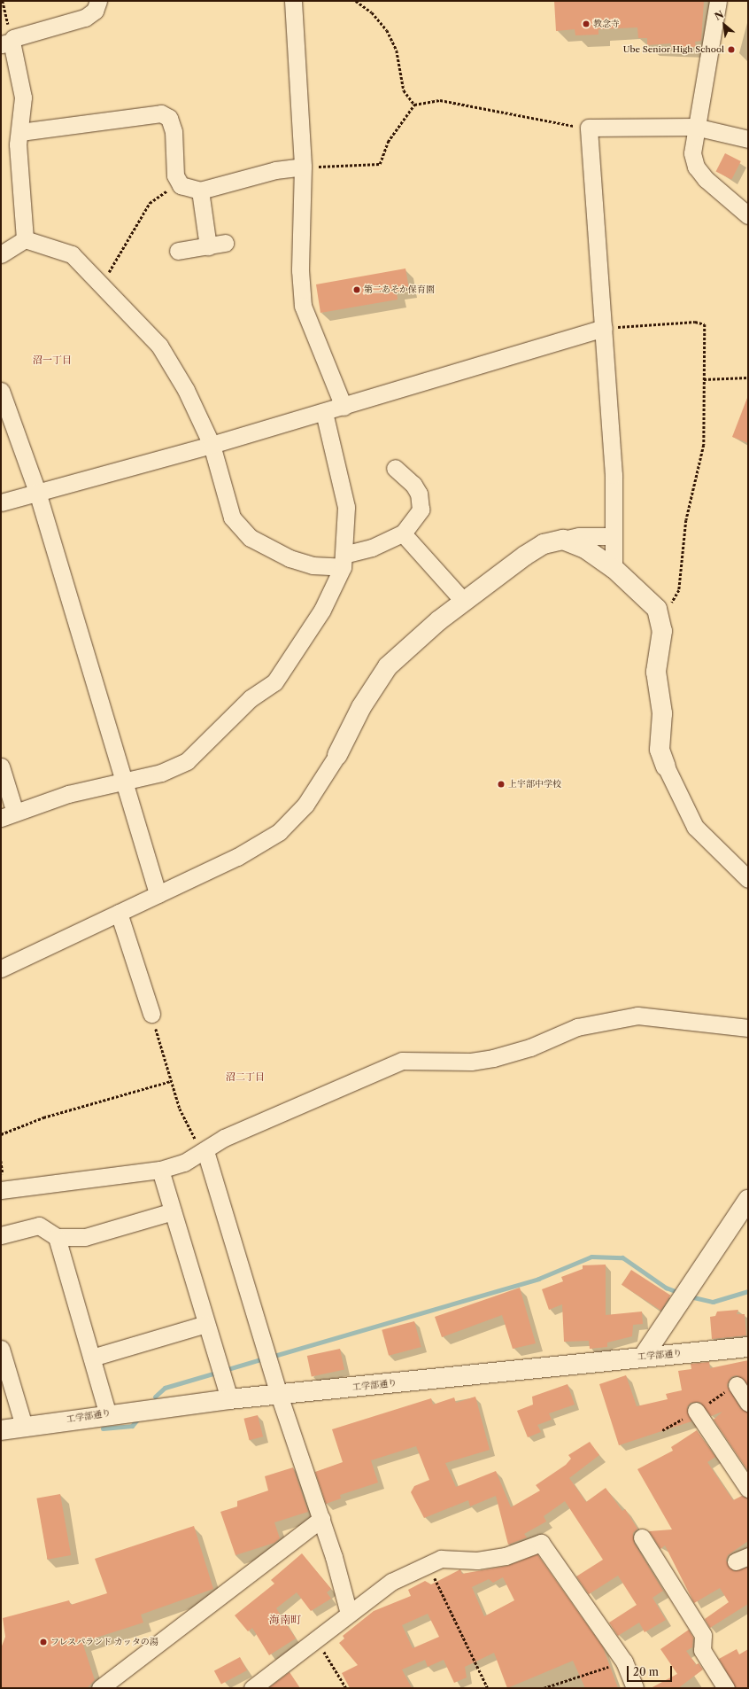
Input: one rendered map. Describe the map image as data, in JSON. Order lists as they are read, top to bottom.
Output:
{
  "streets": {
    "street": ["工学部通り"]
  },
  "districts": ["沼一丁目", "沼二丁目", "海南町"],
  "places": [
    "教念寺",
    "Ube Senior High School",
    "第二あそか保育園",
    "上宇部中学校",
    "フレスパランド カッタの湯"
  ],
  "scale_bar": "20 m",
  "north": "top left"
}
